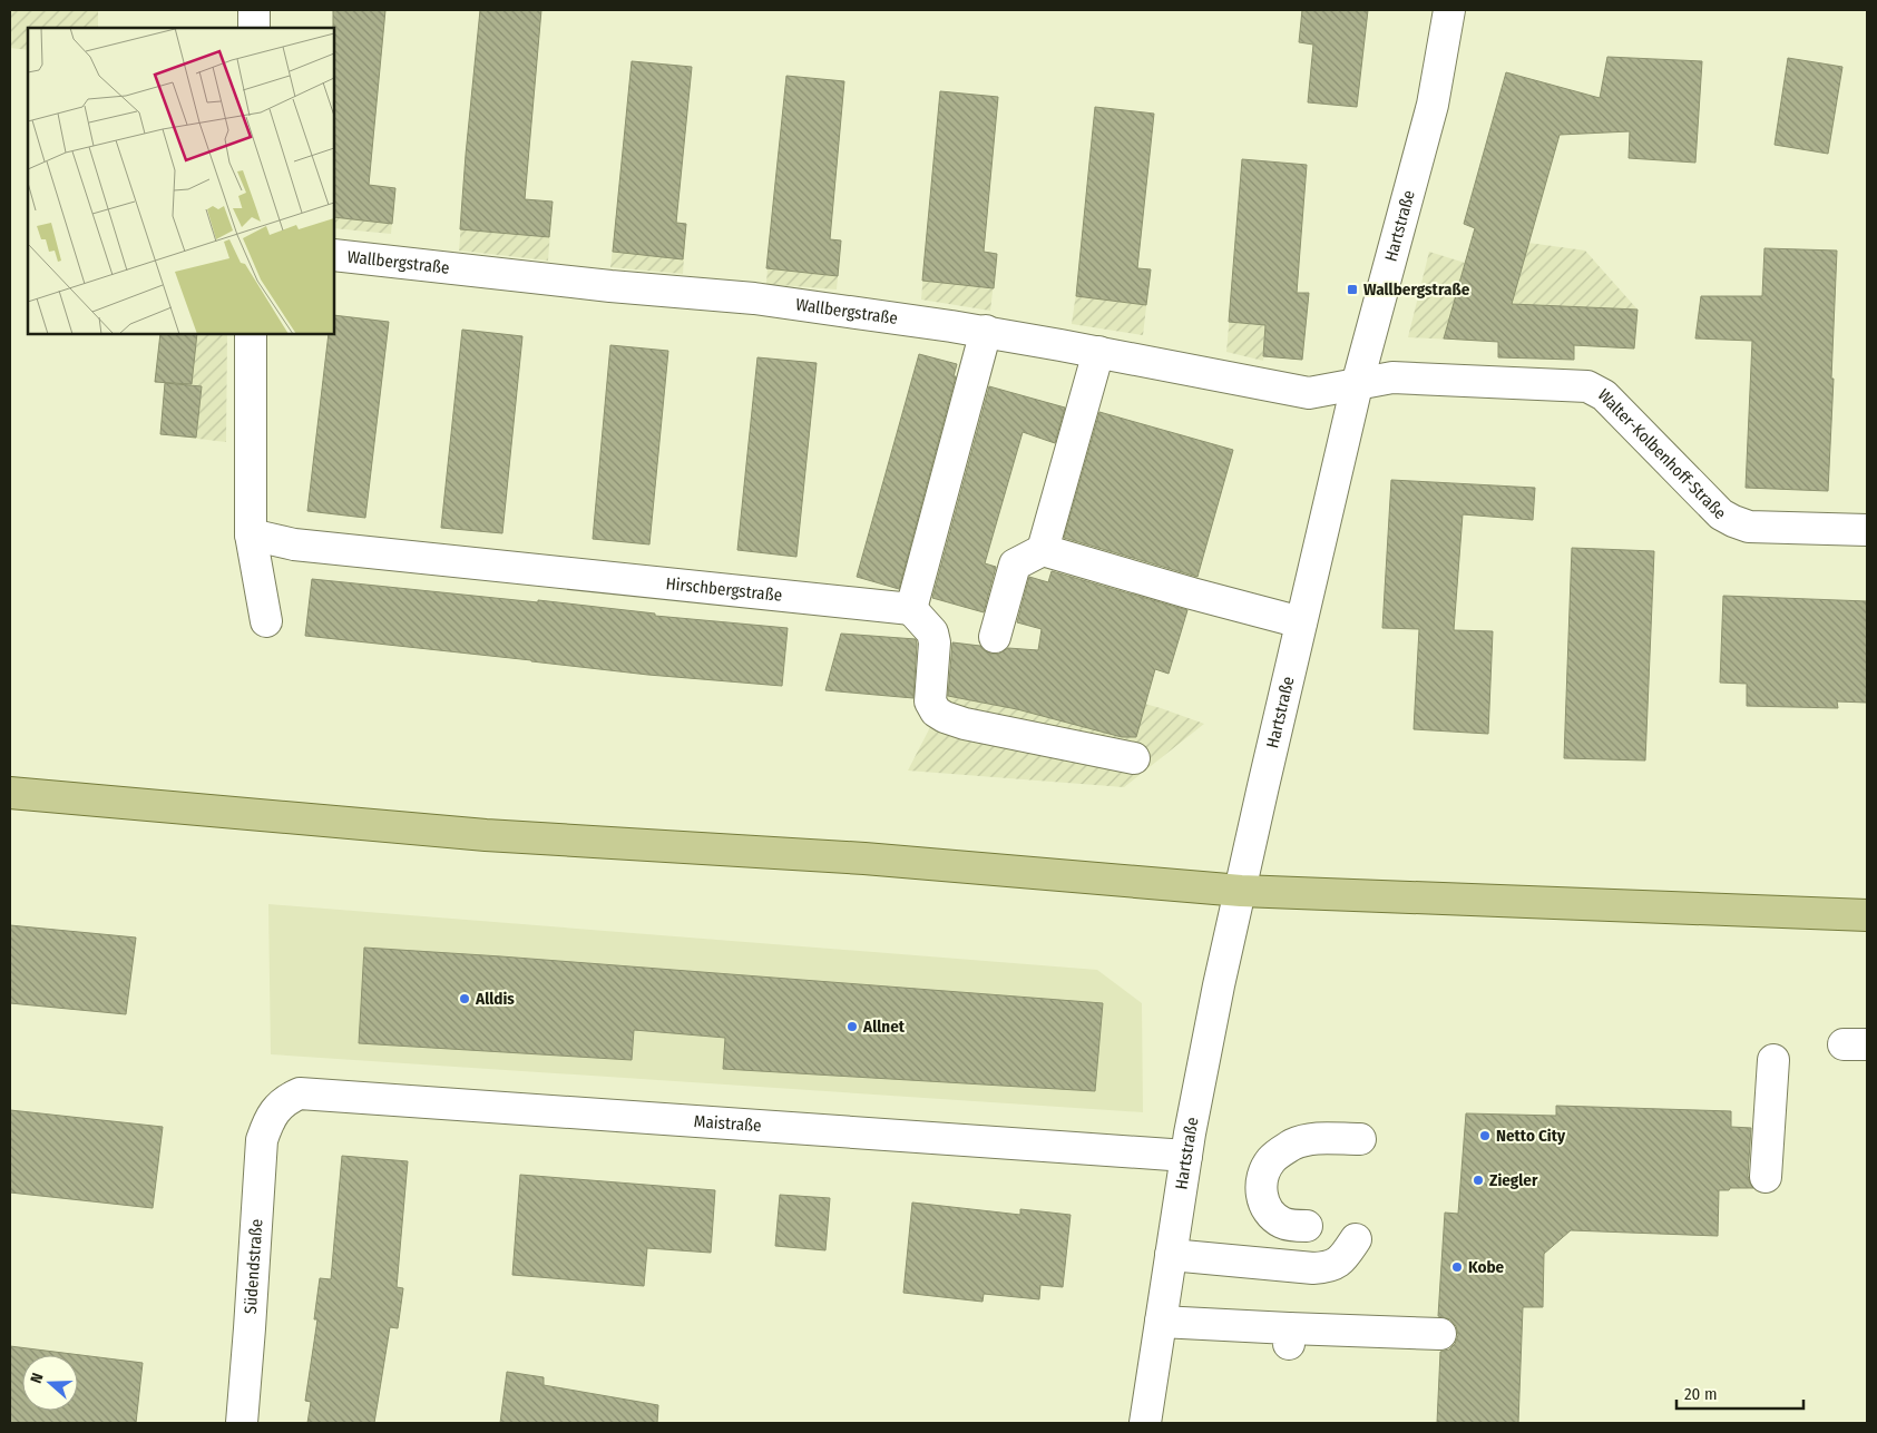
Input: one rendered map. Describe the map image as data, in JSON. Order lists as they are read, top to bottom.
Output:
{
  "streets": {
    "street": [
      "Hartstraße",
      "Wallbergstraße",
      "Walter-Kolbenhoff-Straße",
      "Hirschbergstraße",
      "Maistraße",
      "Südendstraße"
    ]
  },
  "crossings": [
    ["Hartstraße", "Wallbergstraße"],
    ["Hartstraße", "Walter-Kolbenhoff-Straße"],
    ["Hartstraße", "Maistraße"],
    ["Wallbergstraße", "Walter-Kolbenhoff-Straße"],
    ["Maistraße", "Südendstraße"]
  ],
  "places": {
    "transit": ["Wallbergstraße"],
    "other": [
      "Alldis",
      "Allnet",
      "Netto City",
      "Ziegler",
      "Kobe"
    ]
  },
  "scale_bar": "20 m",
  "north": "left"
}
